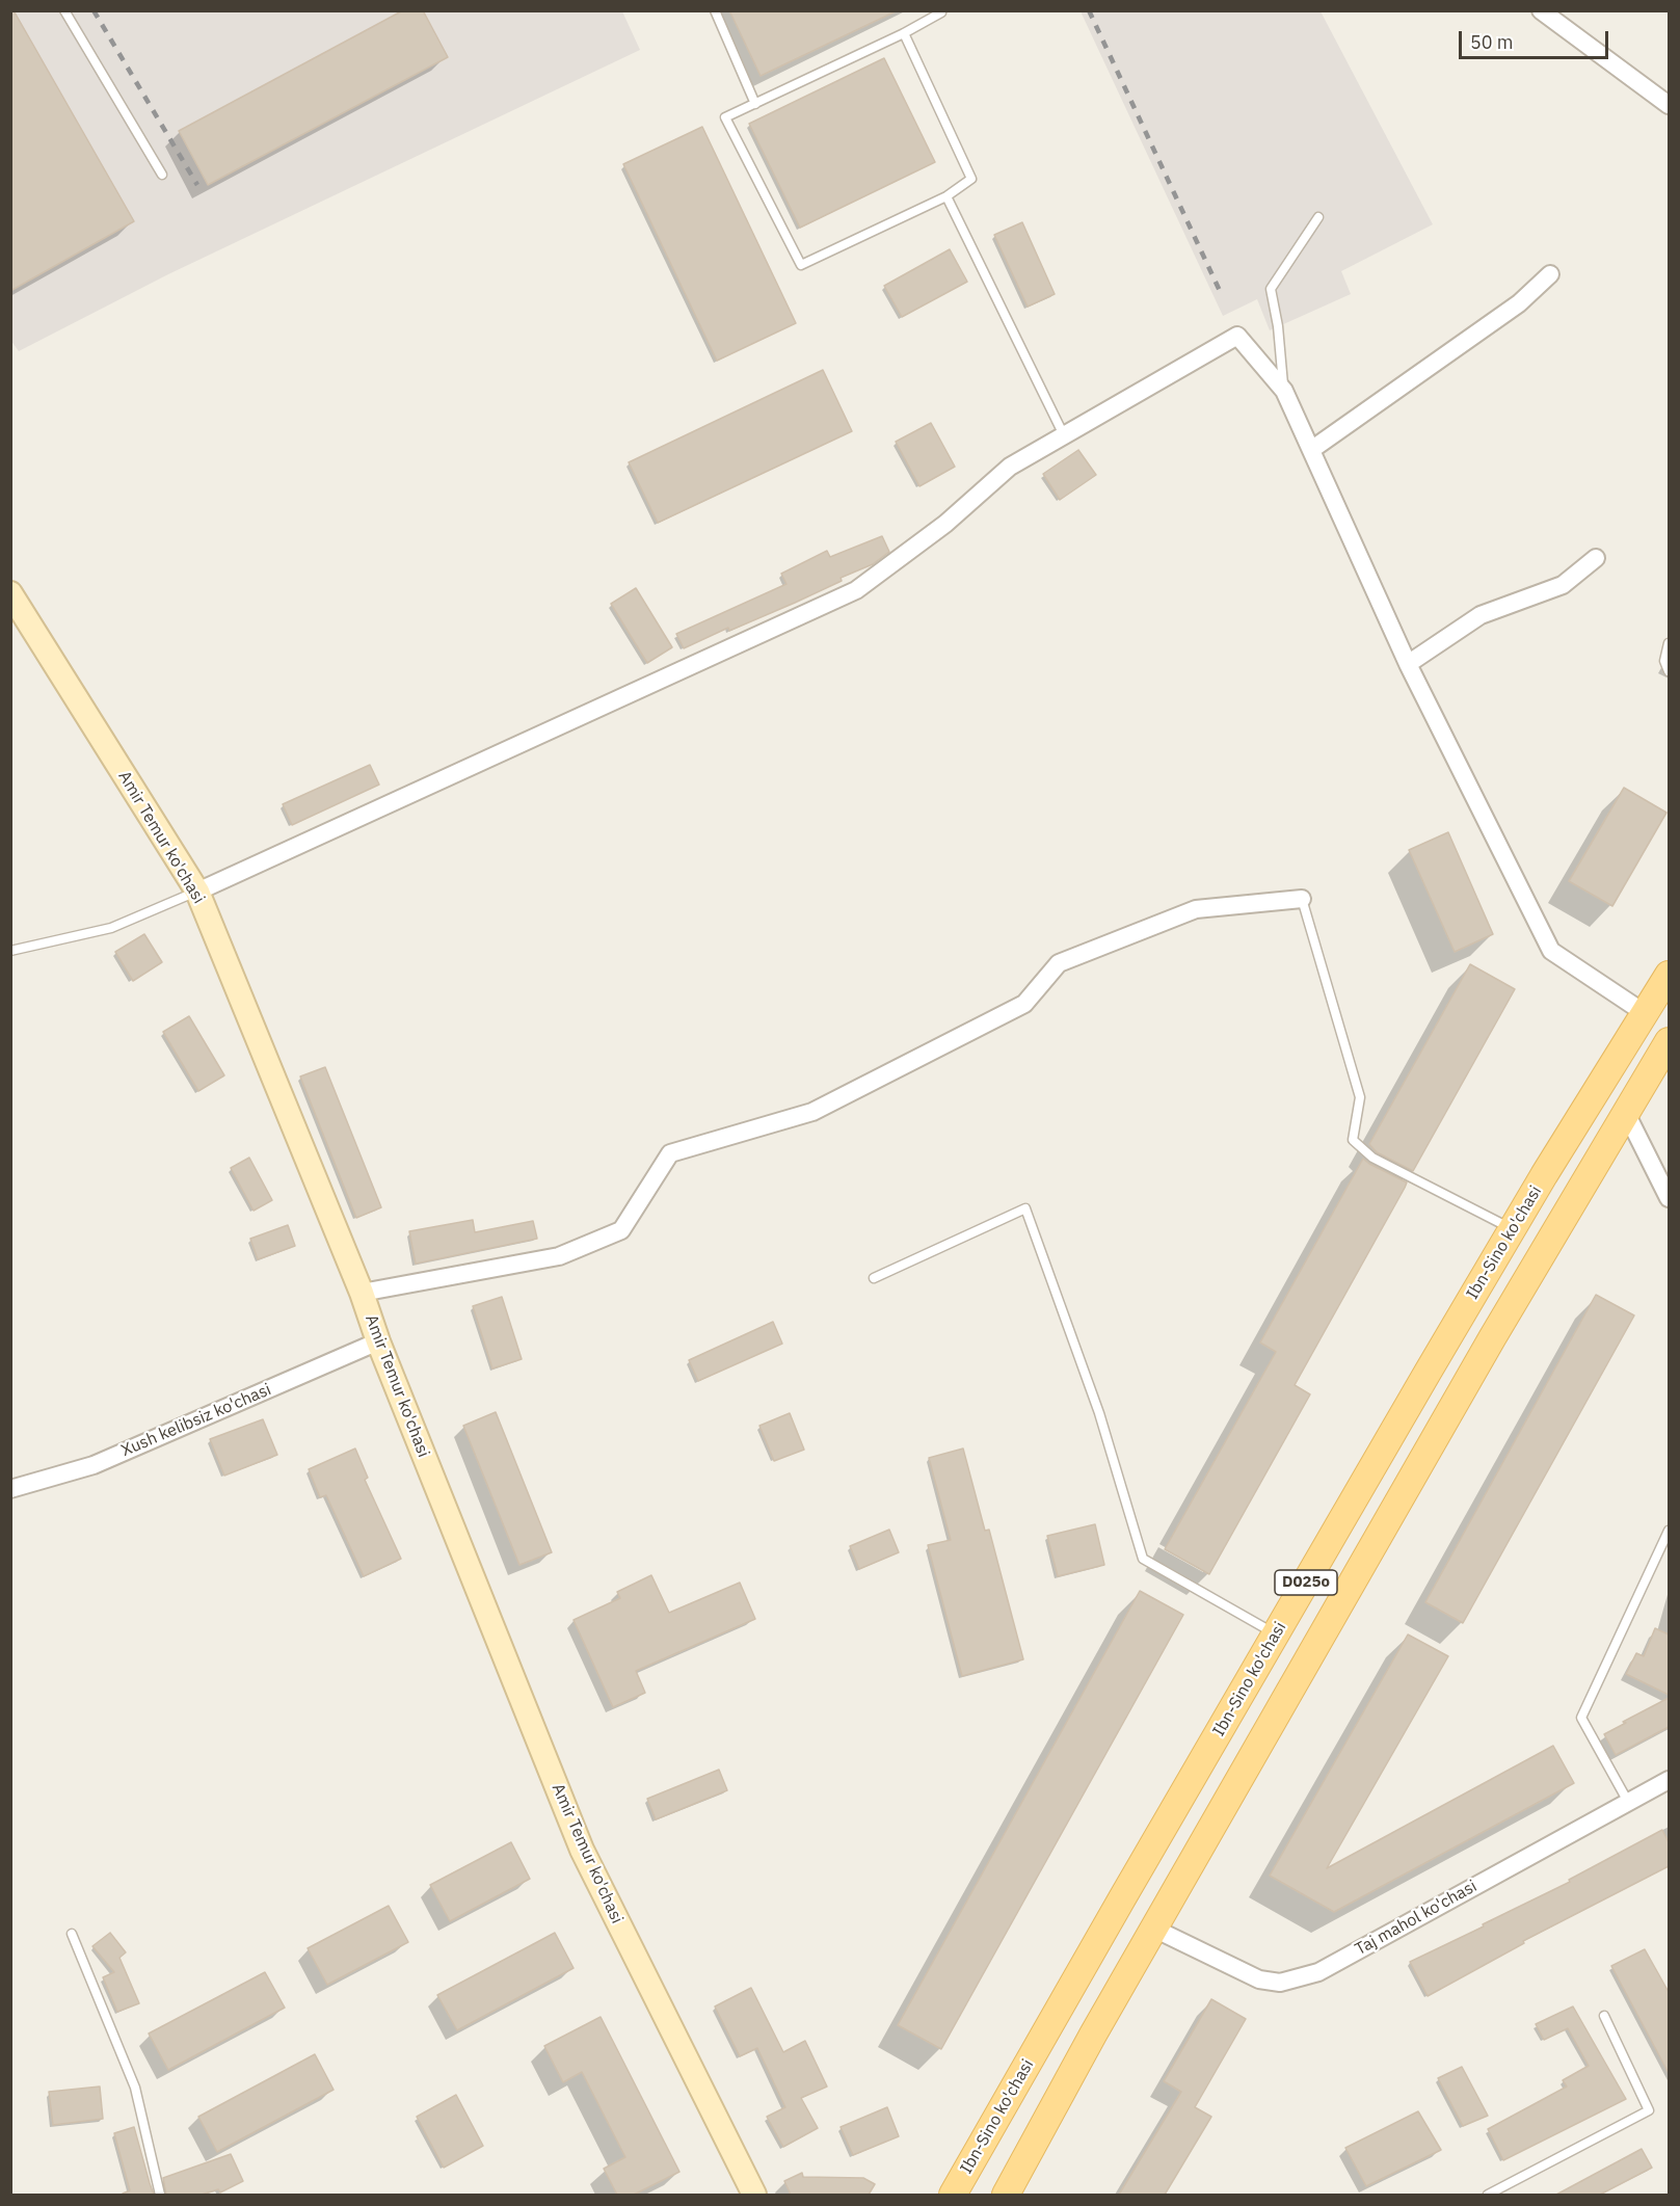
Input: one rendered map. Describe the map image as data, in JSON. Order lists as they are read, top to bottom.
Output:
{
  "streets": {
    "main road": ["Amir Temur ko'chasi", "Ibn-Sino ko'chasi", "D025o"],
    "street": ["Xush kelibsiz ko'chasi", "Taj mahol ko'chasi"]
  },
  "crossings": [
    ["Amir Temur ko'chasi", "Xush kelibsiz ko'chasi"],
    ["D025o", "Taj mahol ko'chasi"]
  ],
  "scale_bar": "50 m"
}
